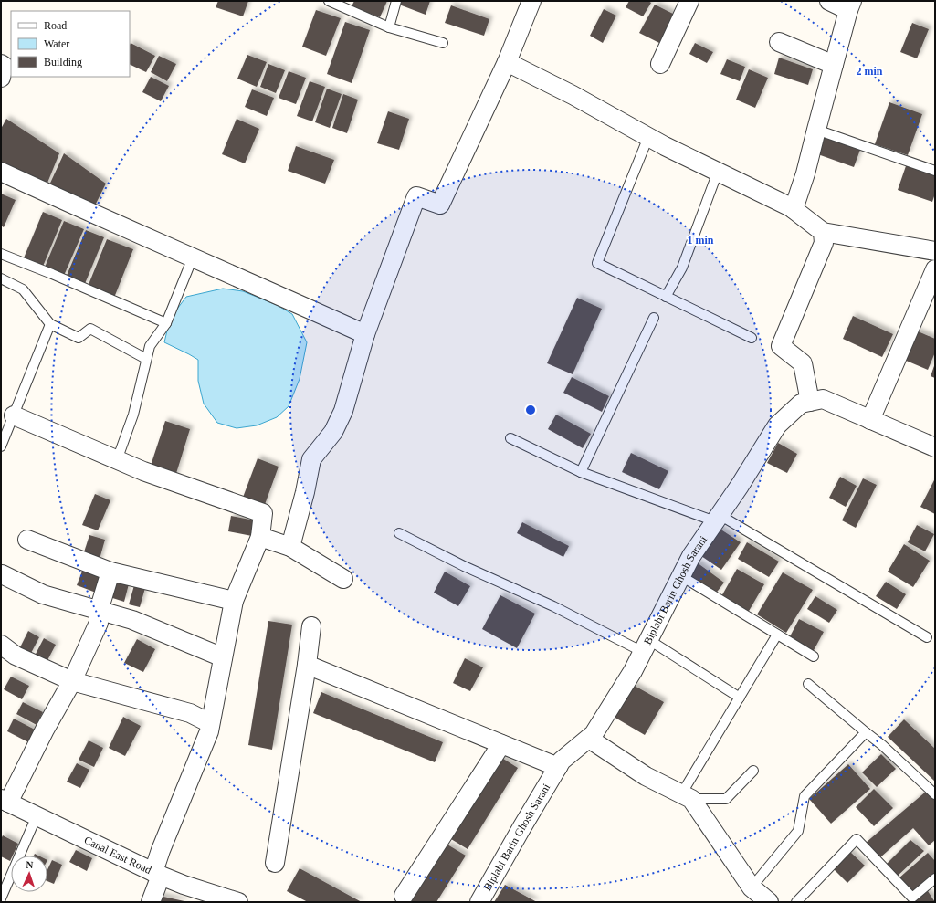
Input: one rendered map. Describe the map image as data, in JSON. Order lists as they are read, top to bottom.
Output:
{
  "streets": {
    "street": ["Biplabi Barin Ghosh Sarani", "Canal East Road"]
  },
  "legend": ["Road", "Water", "Building"],
  "north": "top",
  "rings": ["2 min", "1 min"]
}
